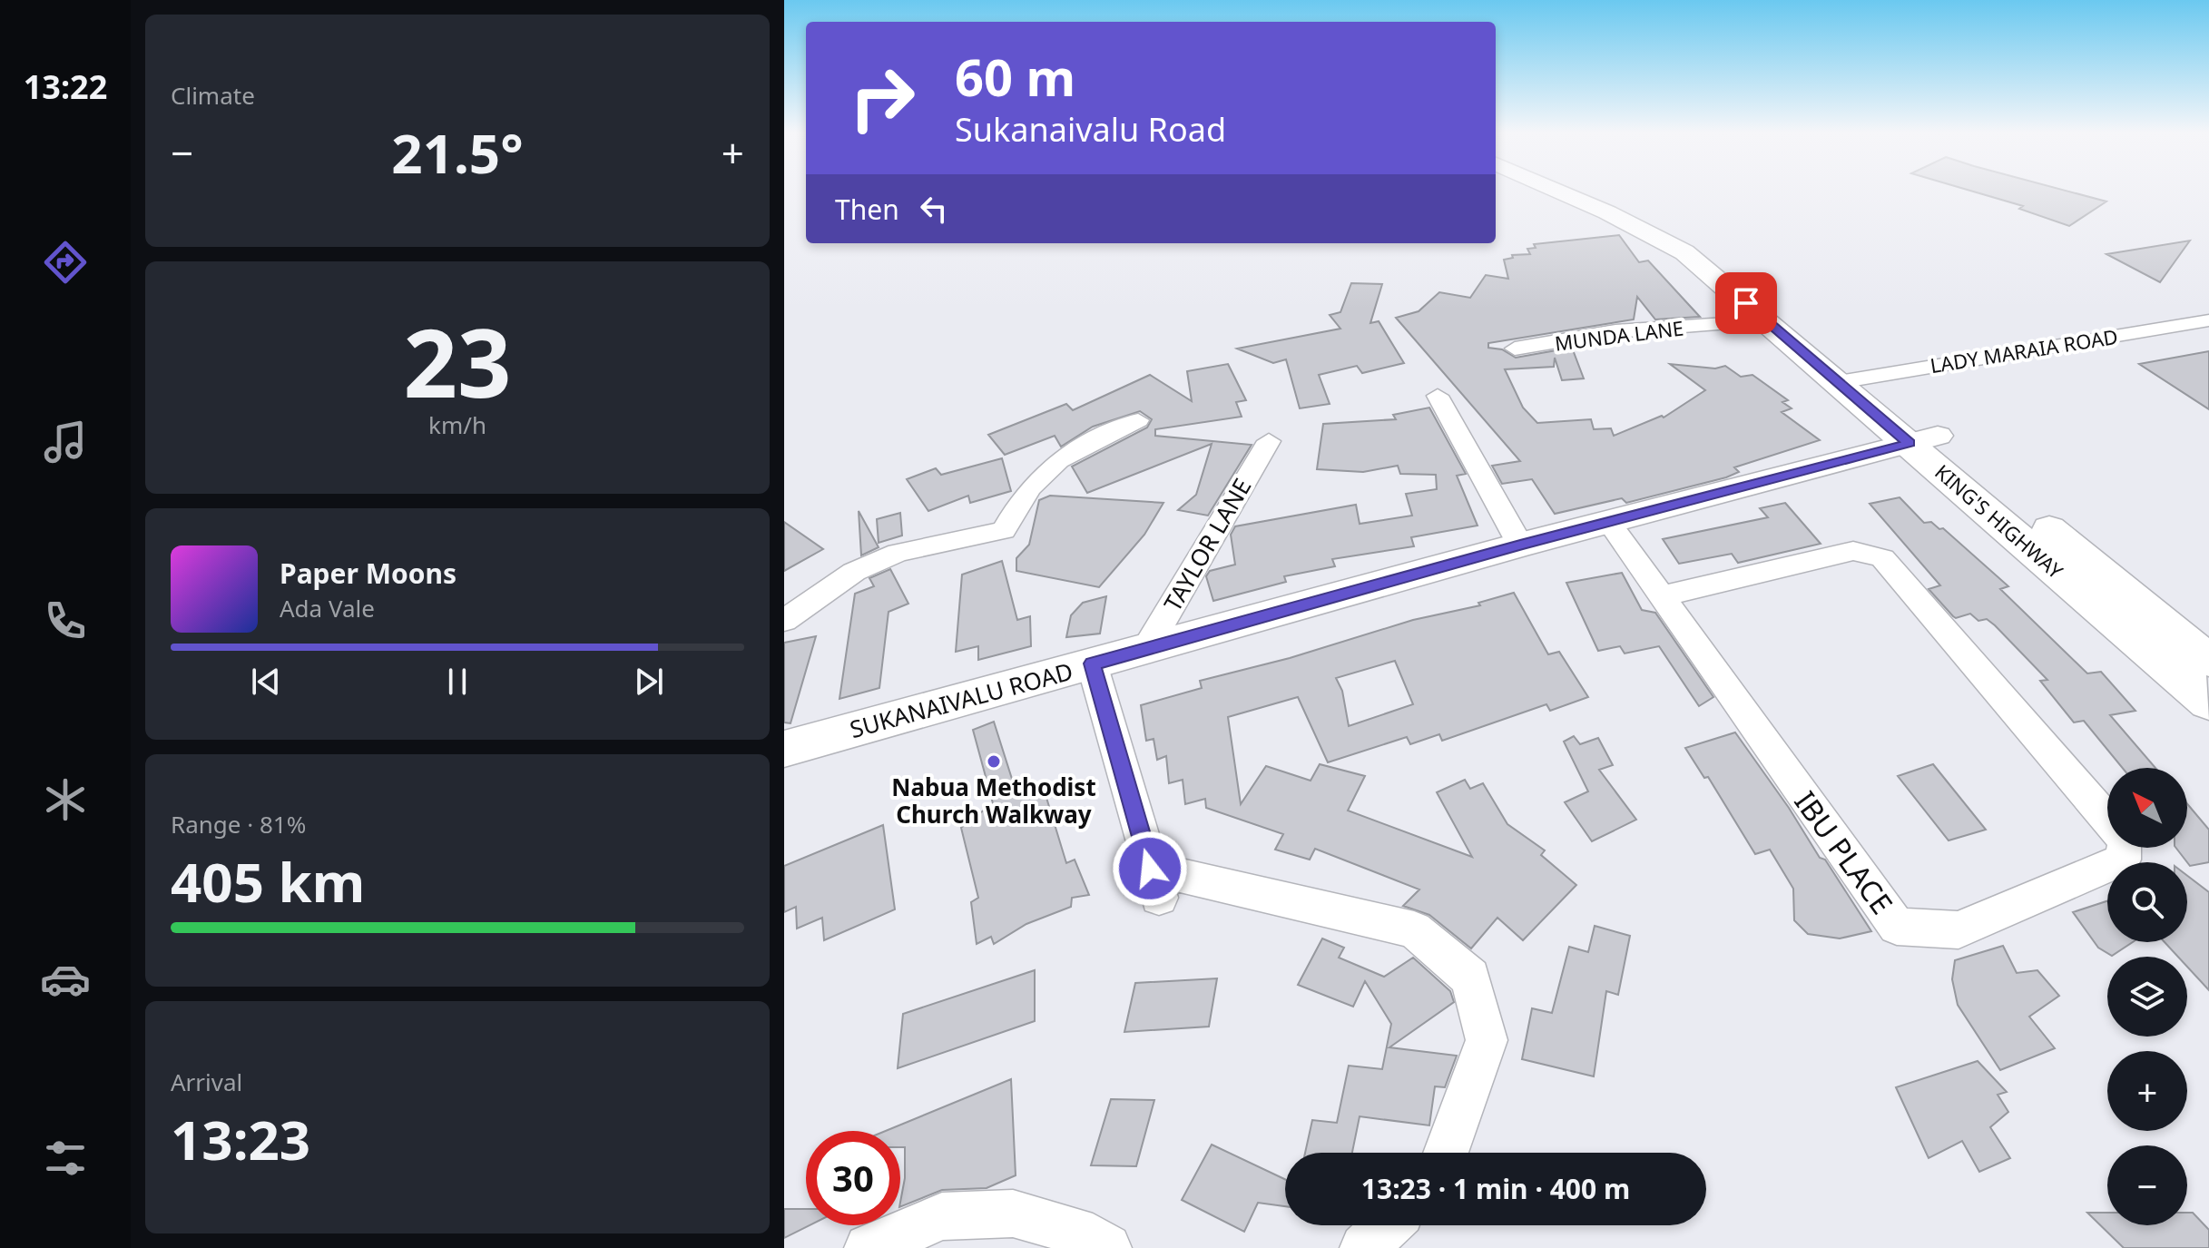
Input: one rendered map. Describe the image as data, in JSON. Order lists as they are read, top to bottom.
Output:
{
  "streets": {
    "main road": ["KING'S HIGHWAY", "SUKANAIVALU ROAD"],
    "street": [
      "MUNDA LANE",
      "LADY MARAIA ROAD",
      "TAYLOR LANE",
      "IBU PLACE"
    ]
  },
  "crossings": [
    ["MUNDA LANE", "KING'S HIGHWAY"],
    ["LADY MARAIA ROAD", "KING'S HIGHWAY"],
    ["KING'S HIGHWAY", "SUKANAIVALU ROAD"],
    ["TAYLOR LANE", "SUKANAIVALU ROAD"],
    ["SUKANAIVALU ROAD", "IBU PLACE"]
  ],
  "places": ["Nabua Methodist Church Walkway"],
  "north": "top left",
  "page": {
    "tabs": "13:22",
    "tile": [
      "Climate",
      ["23", "km/h"],
      ["Range · 81%", "405 km"],
      ["Arrival", "13:23"]
    ],
    "turn": ["60 m", "Sukanaivalu Road"],
    "heat": ["−", "21.5°", "+"],
    "then": "Then",
    "song": ["Paper Moons", "Ada Vale"],
    "map_buttons": ["+", "−"],
    "limit": "30",
    "trip": "13:23 · 1 min · 400 m"
  }
}
